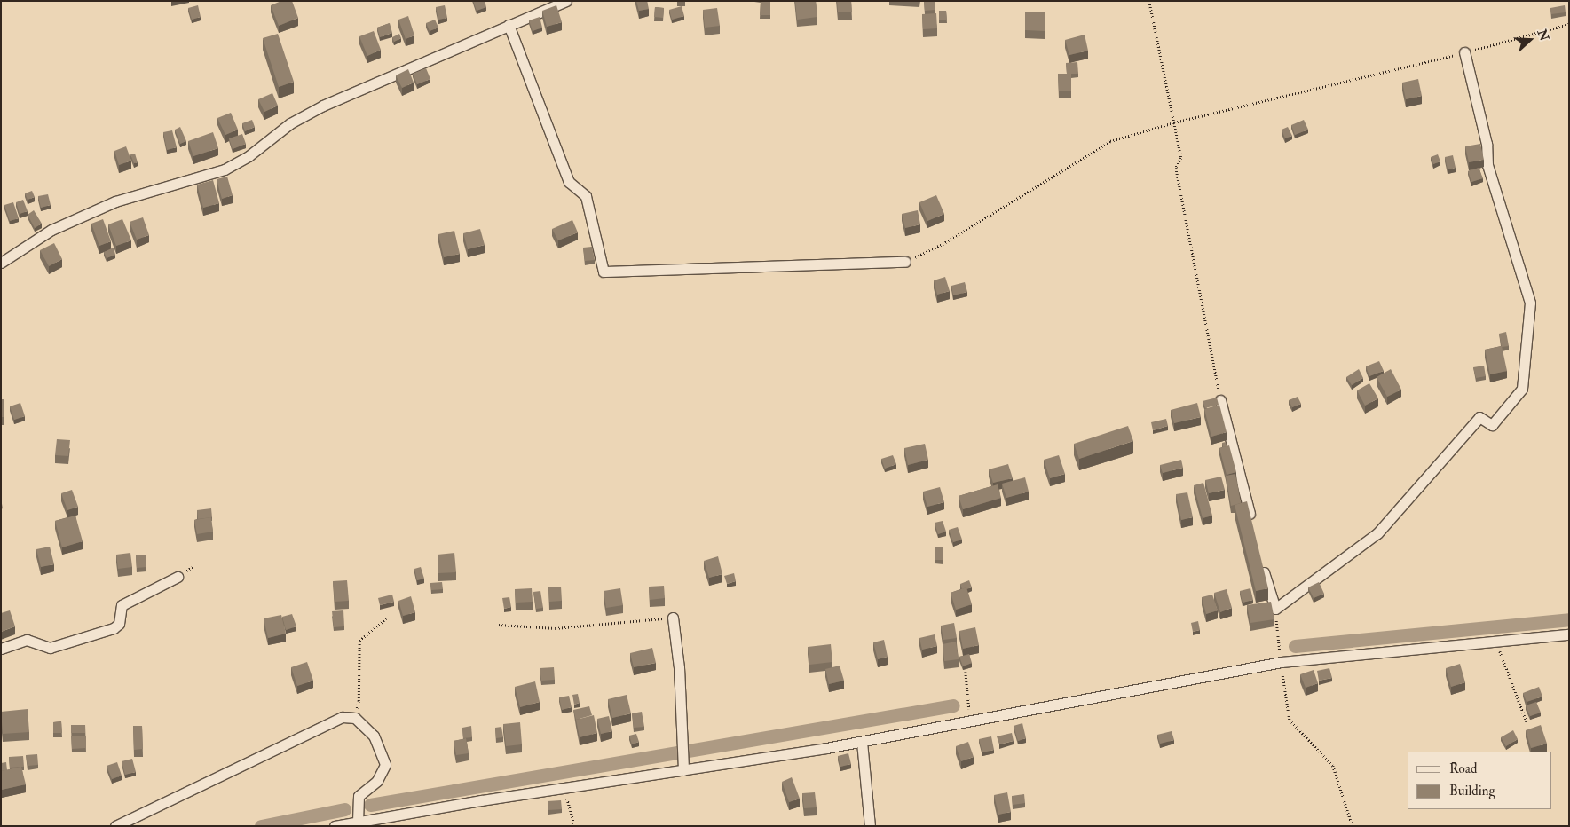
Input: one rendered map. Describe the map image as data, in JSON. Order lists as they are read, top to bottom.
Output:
{
  "legend": ["Road", "Building"],
  "north": "right"
}
